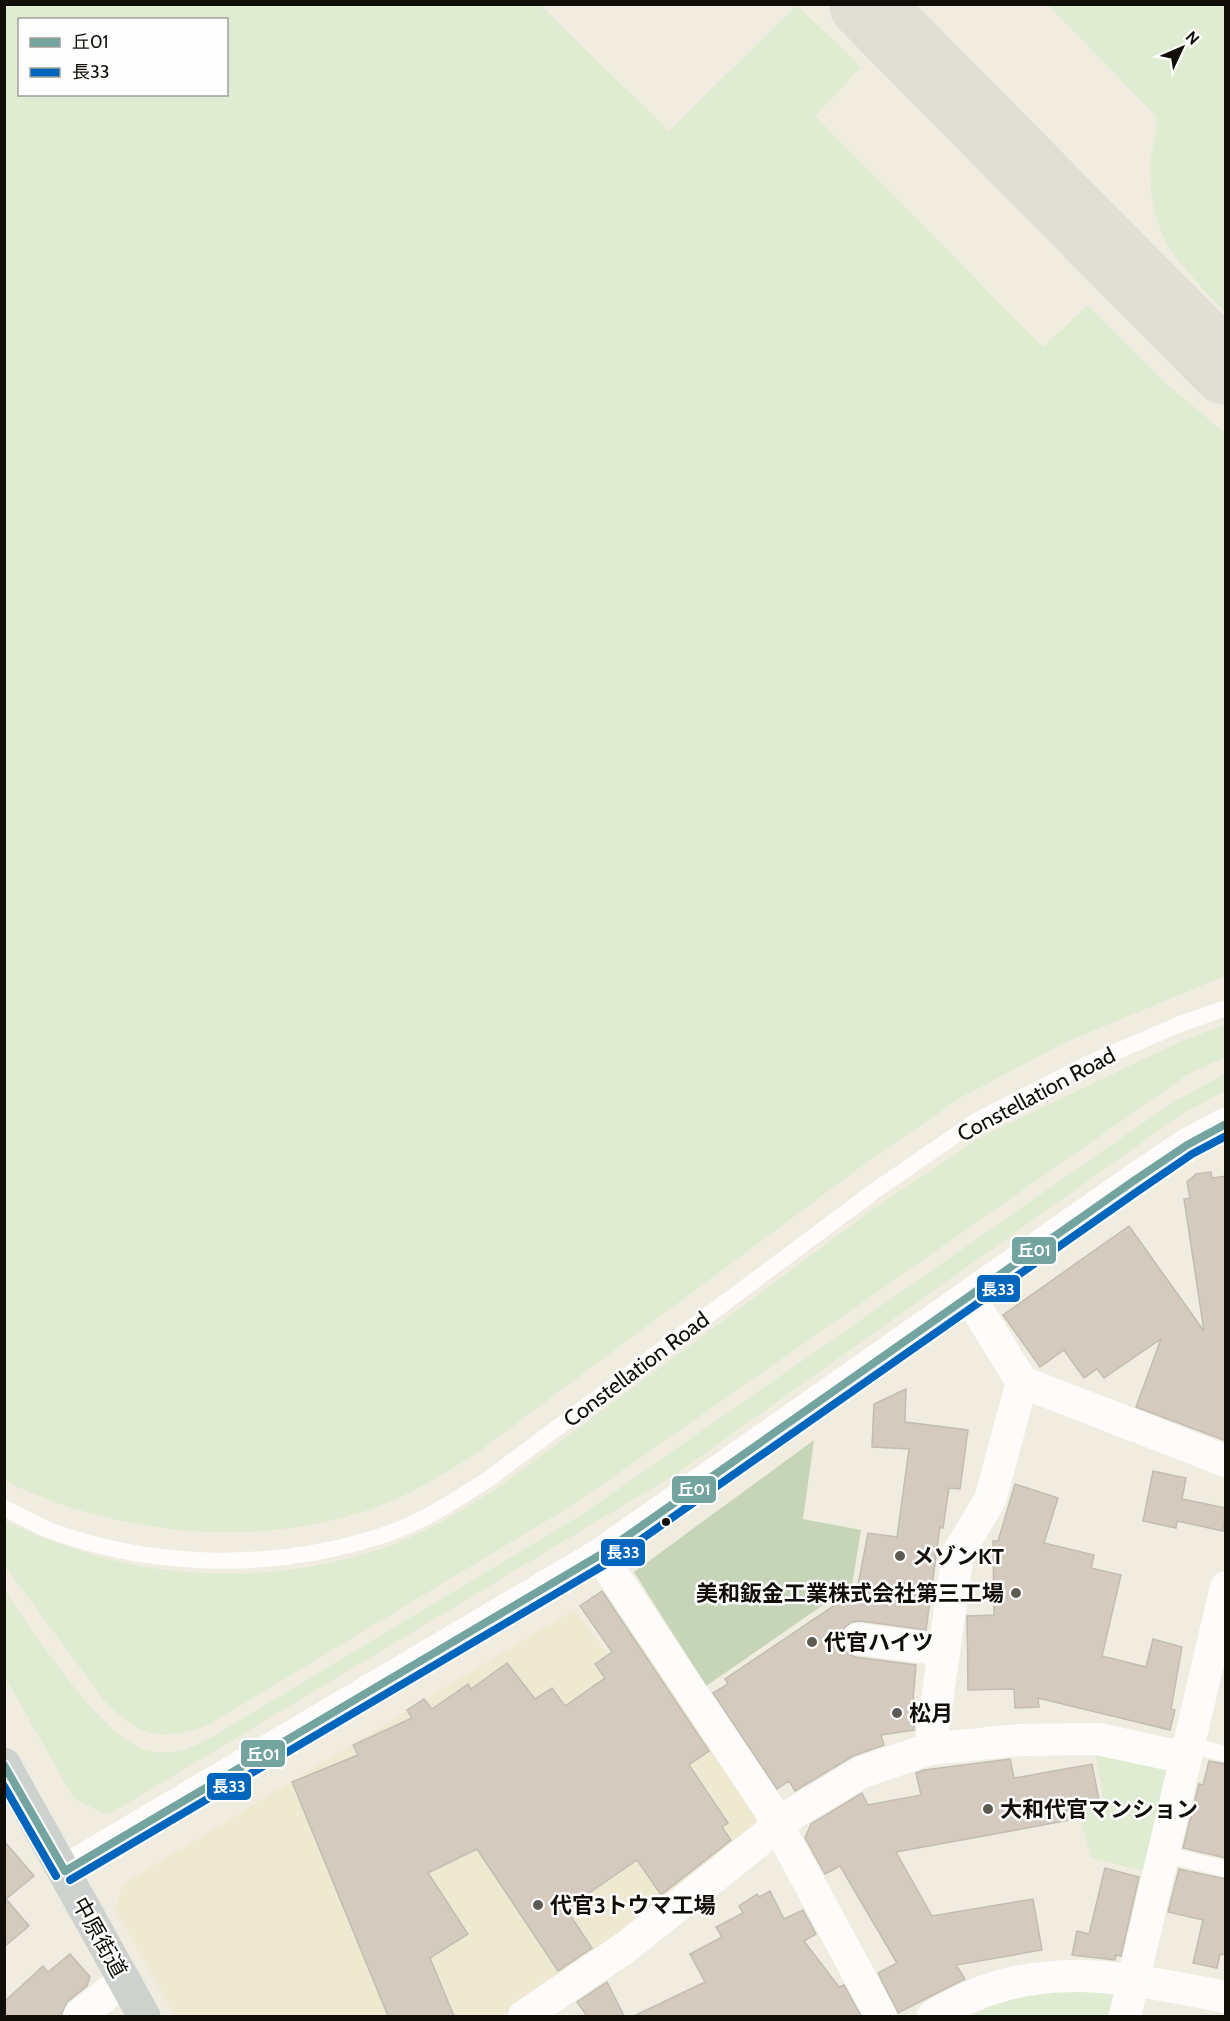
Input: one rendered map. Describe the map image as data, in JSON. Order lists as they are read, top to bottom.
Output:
{
  "streets": {
    "main road": ["中原街道"],
    "lane": ["Constellation Road"]
  },
  "places": [
    "メゾンKT",
    "美和鈑金工業株式会社第三工場",
    "代官ハイツ",
    "松月",
    "大和代官マンション",
    "代官3トウマ工場"
  ],
  "lines": ["transit line 丘01", "transit line 長33"],
  "legend": ["丘01", "長33"],
  "north": "top right"
}
